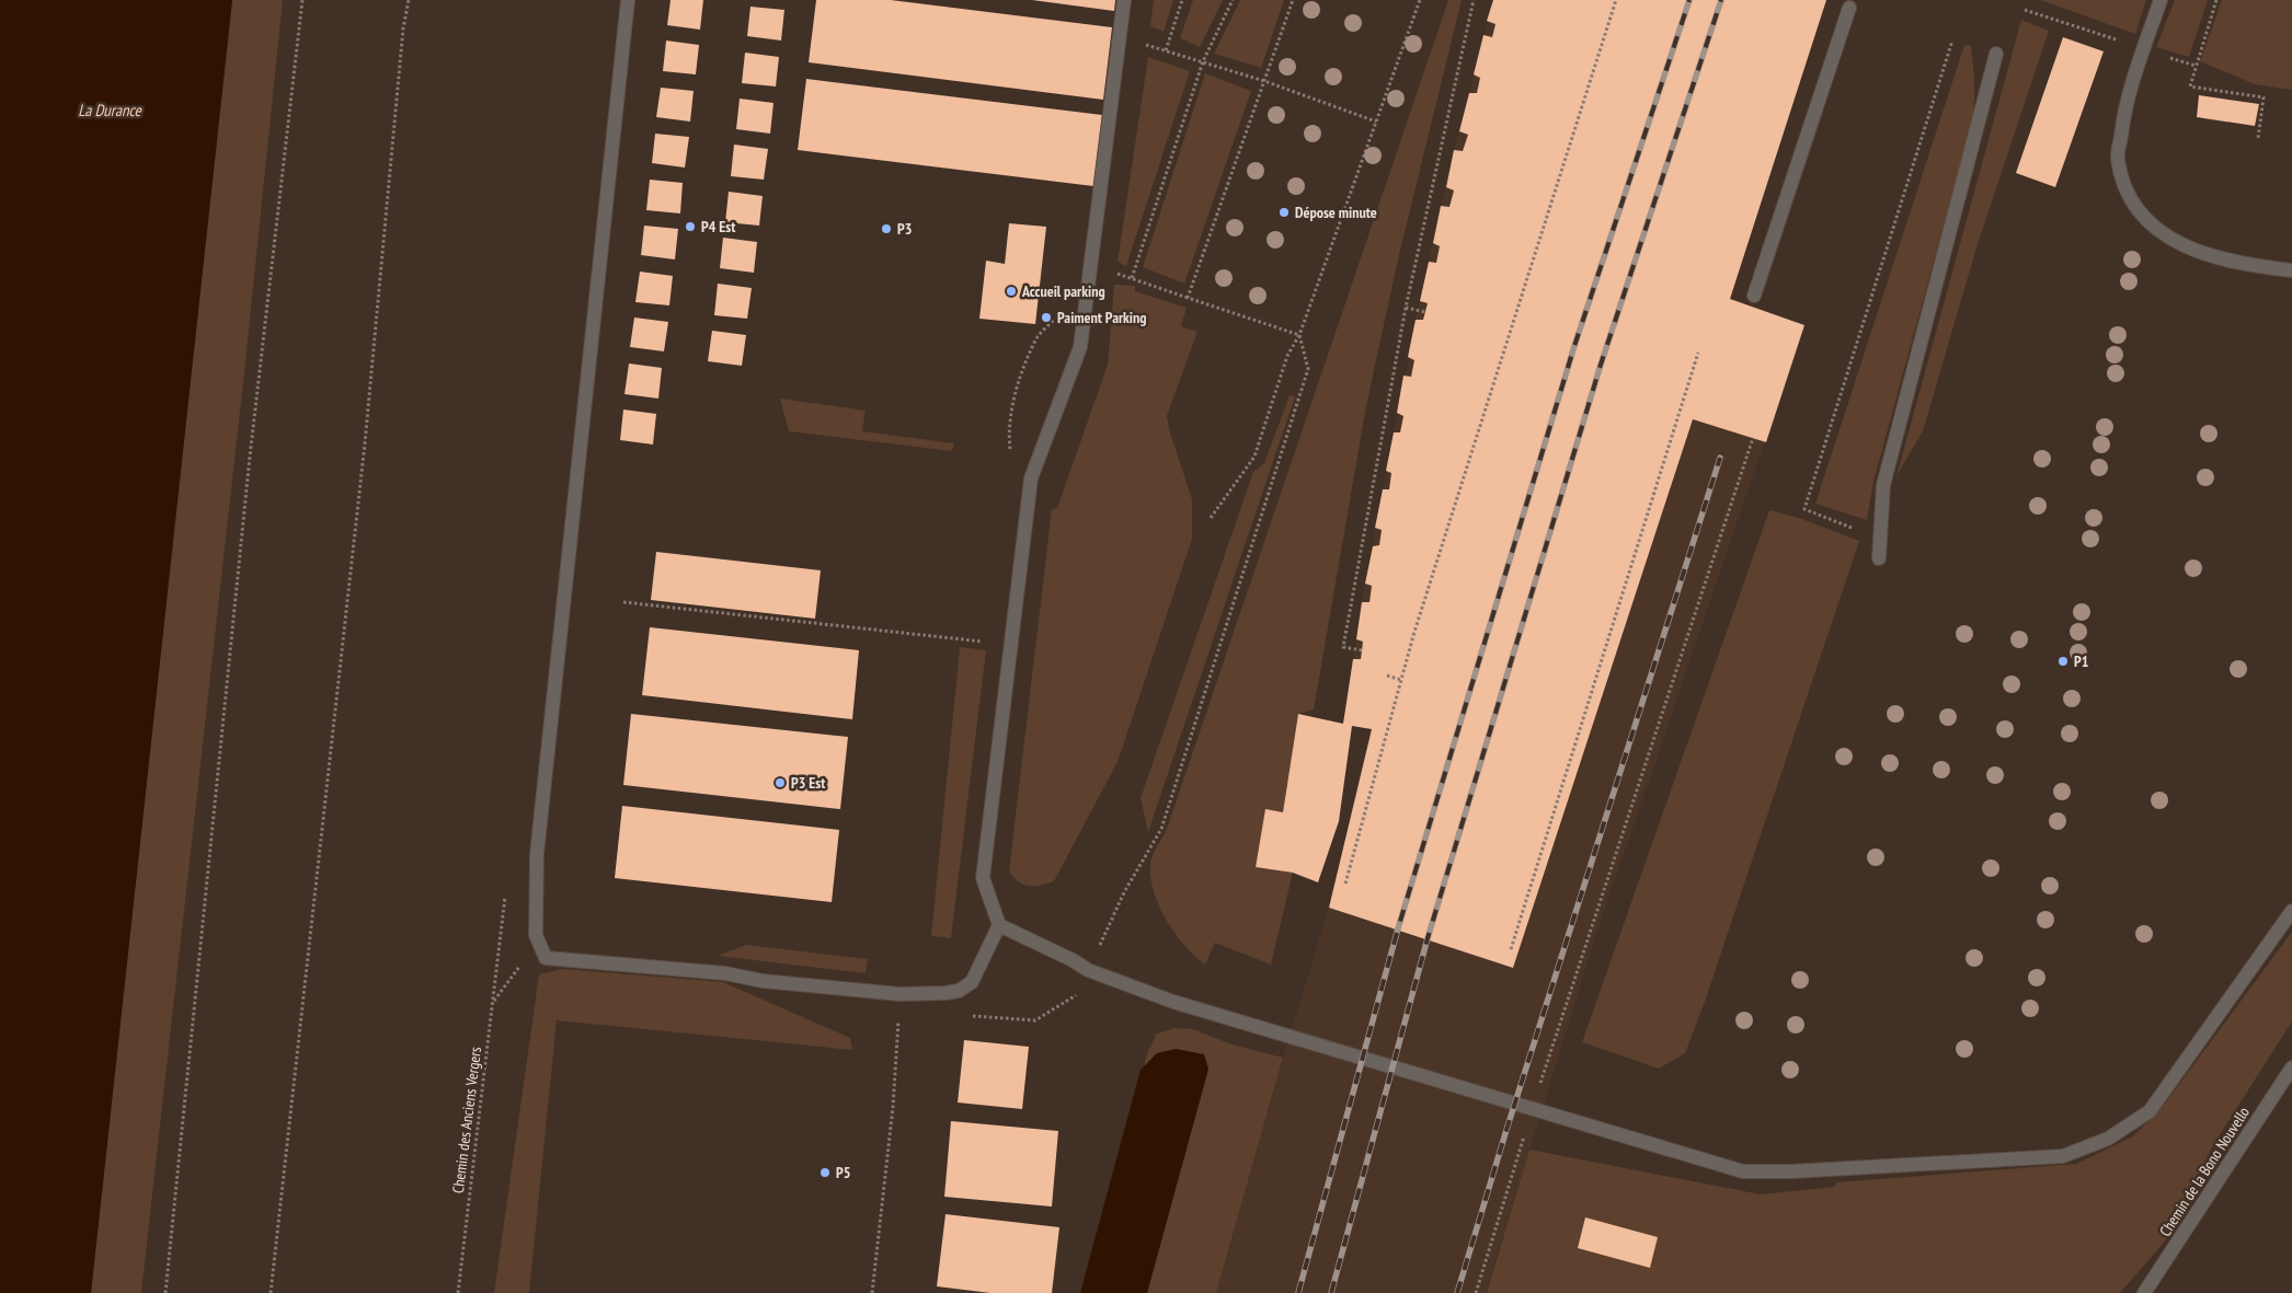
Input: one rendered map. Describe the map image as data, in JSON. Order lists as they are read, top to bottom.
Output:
{
  "streets": {
    "street": ["Chemin de la Bono Nouvello"],
    "path": ["Chemin des Anciens Vergers"]
  },
  "water": ["La Durance"],
  "places": [
    "Dépose minute",
    "P4 Est",
    "P3",
    "Accueil parking",
    "Paiment Parking",
    "P1",
    "P3 Est",
    "P5"
  ]
}
